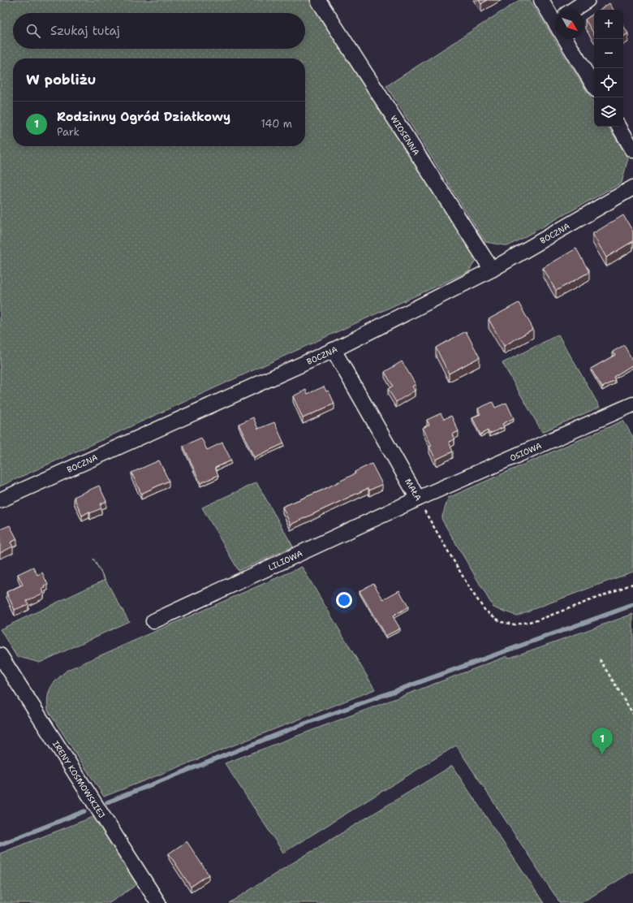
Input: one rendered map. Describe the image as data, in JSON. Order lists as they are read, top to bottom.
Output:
{
  "streets": {
    "street": [
      "WIOSENNA",
      "BOCZNA",
      "OSIOWA",
      "MAŁA",
      "LILIOWA",
      "IRENY KOSMOWSKIEJ"
    ]
  },
  "crossings": [
    ["WIOSENNA", "BOCZNA"],
    ["BOCZNA", "MAŁA"],
    ["OSIOWA", "MAŁA"],
    ["OSIOWA", "LILIOWA"],
    ["MAŁA", "LILIOWA"]
  ],
  "north": "bottom right",
  "page": {
    "map_buttons": ["+", "−"],
    "search": "Szukaj tutaj",
    "heading": "W pobliżu",
    "list": [
      {
        "mark": "1",
        "name": "Rodzinny Ogród Działkowy",
        "note": "Park",
        "value": "140 m"
      }
    ],
    "pins": "1"
  }
}
